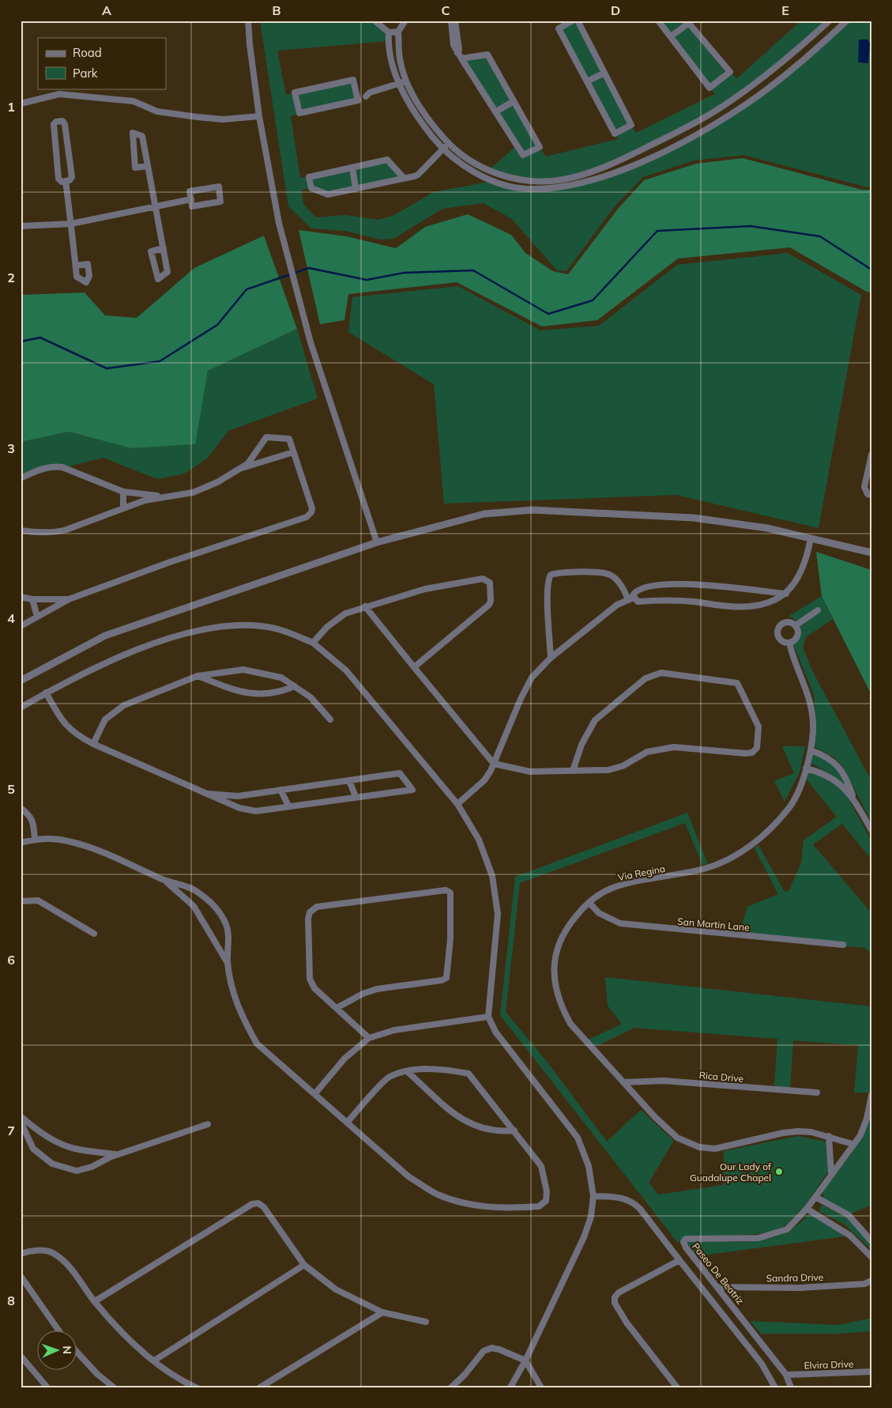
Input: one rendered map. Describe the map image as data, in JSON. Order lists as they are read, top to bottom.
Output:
{
  "streets": {
    "street": [
      "Via Regina",
      "San Martin Lane",
      "Rica Drive",
      "Paseo De Beatriz",
      "Sandra Drive",
      "Elvira Drive"
    ]
  },
  "crossings": [
    ["Via Regina", "San Martin Lane"],
    ["Via Regina", "Rica Drive"],
    ["Paseo De Beatriz", "Sandra Drive"],
    ["Paseo De Beatriz", "Elvira Drive"]
  ],
  "places": ["Our Lady of Guadalupe Chapel"],
  "legend": ["Road", "Park"],
  "north": "right",
  "grid": {
    "columns": [
      "A",
      "B",
      "C",
      "D",
      "E"
    ],
    "rows": [
      "1",
      "2",
      "3",
      "4",
      "5",
      "6",
      "7",
      "8"
    ]
  }
}
